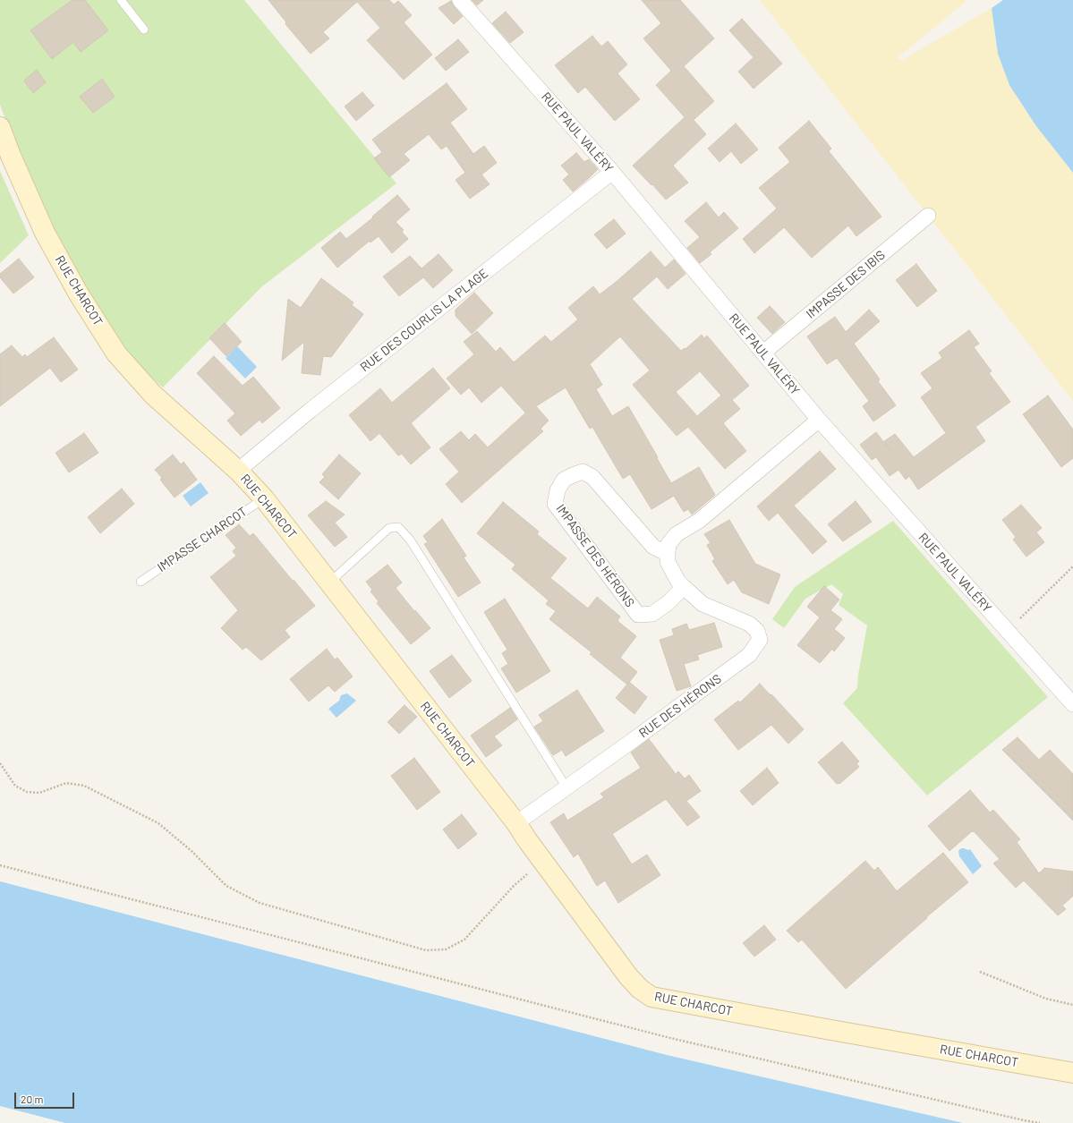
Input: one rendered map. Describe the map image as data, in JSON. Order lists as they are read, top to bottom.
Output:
{
  "streets": {
    "street": [
      "RUE PAUL VALÉRY",
      "IMPASSE DES IBIS",
      "RUE CHARCOT",
      "RUE DES COURLIS LA PLAGE",
      "IMPASSE DES HÉRONS",
      "RUE DES HÉRONS"
    ],
    "lane": ["IMPASSE CHARCOT"]
  },
  "crossings": [
    ["RUE PAUL VALÉRY", "IMPASSE DES IBIS"],
    ["RUE PAUL VALÉRY", "RUE DES COURLIS LA PLAGE"],
    ["RUE CHARCOT", "RUE DES COURLIS LA PLAGE"],
    ["RUE CHARCOT", "IMPASSE CHARCOT"],
    ["RUE CHARCOT", "RUE DES HÉRONS"],
    ["IMPASSE DES HÉRONS", "RUE DES HÉRONS"]
  ],
  "scale_bar": "20 m"
}
